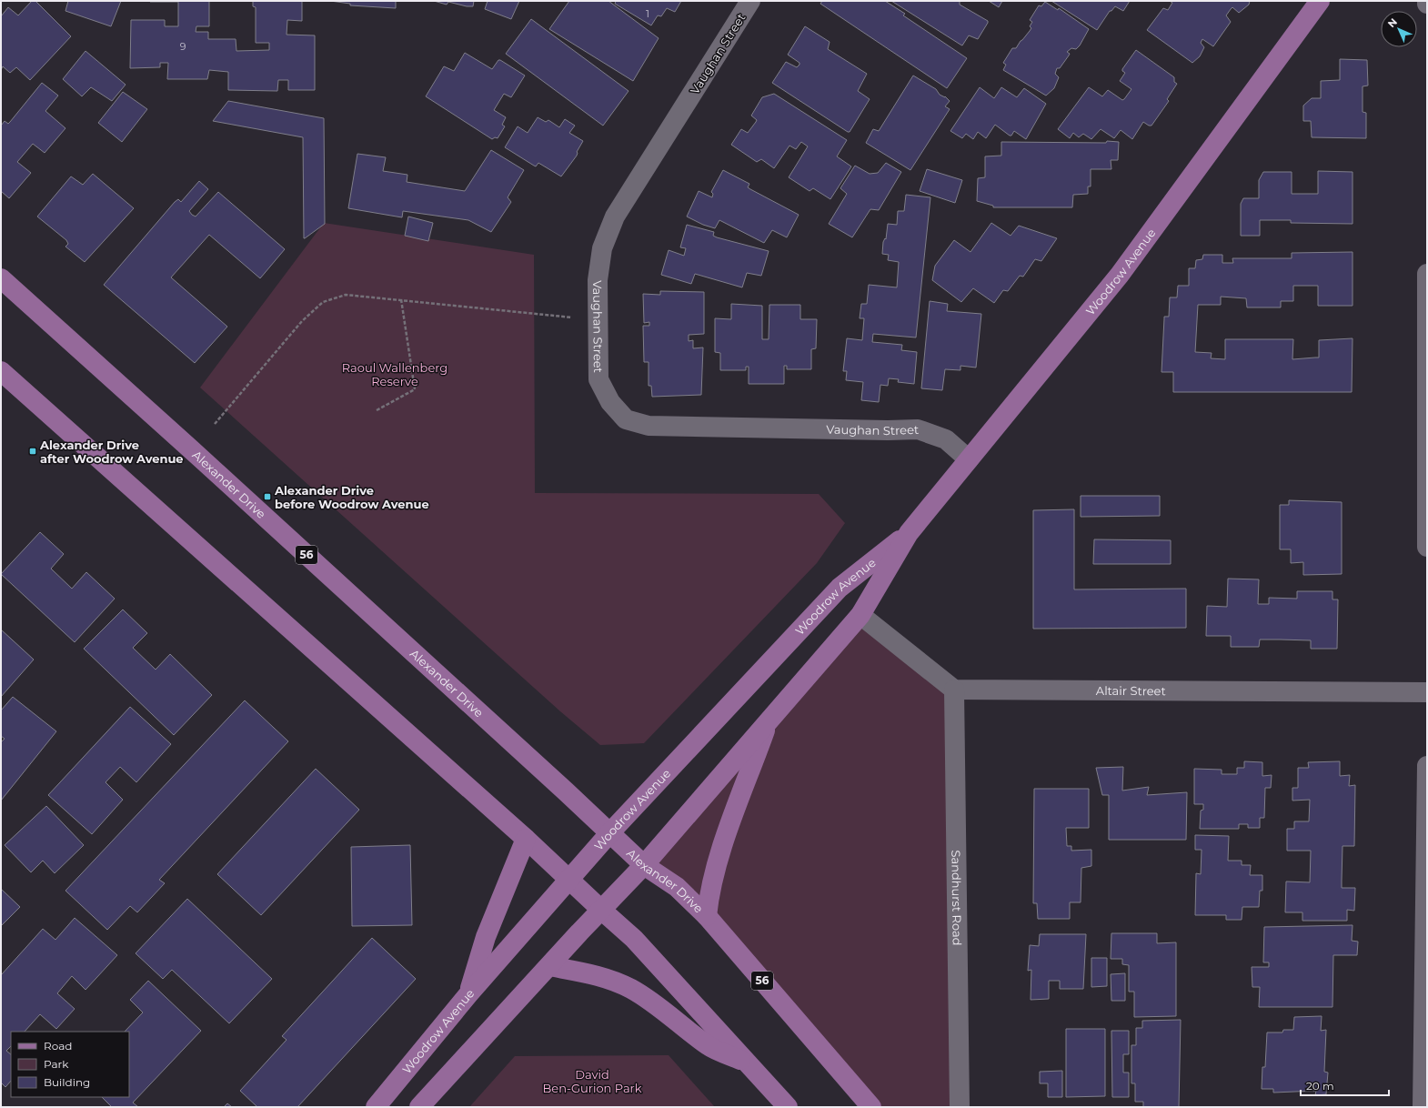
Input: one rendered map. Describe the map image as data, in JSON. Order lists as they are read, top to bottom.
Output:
{
  "streets": {
    "main road": ["Woodrow Avenue", "Alexander Drive", "56"],
    "street": ["Vaughan Street", "Altair Street", "Sandhurst Road"]
  },
  "crossings": [
    ["Vaughan Street", "Woodrow Avenue"],
    ["Woodrow Avenue", "Alexander Drive"],
    ["Altair Street", "Sandhurst Road"]
  ],
  "parks": ["Raoul Wallenberg Reserve", "David Ben-Gurion Park"],
  "places": {
    "transit": ["Alexander Drive after Woodrow Avenue", "Alexander Drive before Woodrow Avenue"]
  },
  "house_numbers": ["1", "9"],
  "legend": ["Road", "Park", "Building"],
  "scale_bar": "20 m",
  "north": "top left"
}
